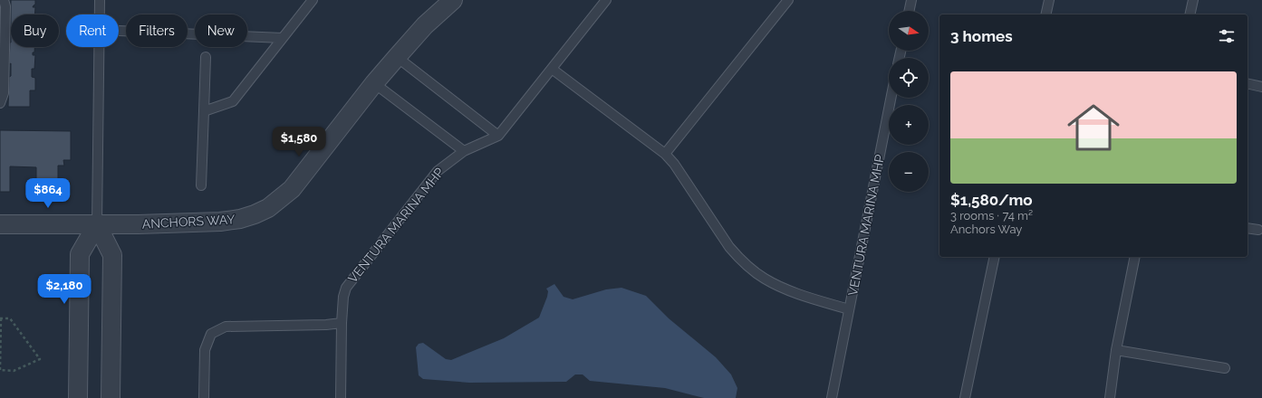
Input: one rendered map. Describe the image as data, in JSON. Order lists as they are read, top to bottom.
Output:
{
  "streets": {
    "street": ["ANCHORS WAY"],
    "lane": ["VENTURA MARINA MHP"]
  },
  "north": "right",
  "page": {
    "map_buttons": ["+", "−"],
    "chip": [
      "Buy",
      "Rent",
      "Filters",
      "New"
    ],
    "heading": "3 homes",
    "list": [
      {
        "name": "$1,580/mo",
        "note": "3 rooms · 74 m² · Anchors Way"
      }
    ],
    "price": ["$1,580", "$864", "$2,180"]
  }
}
